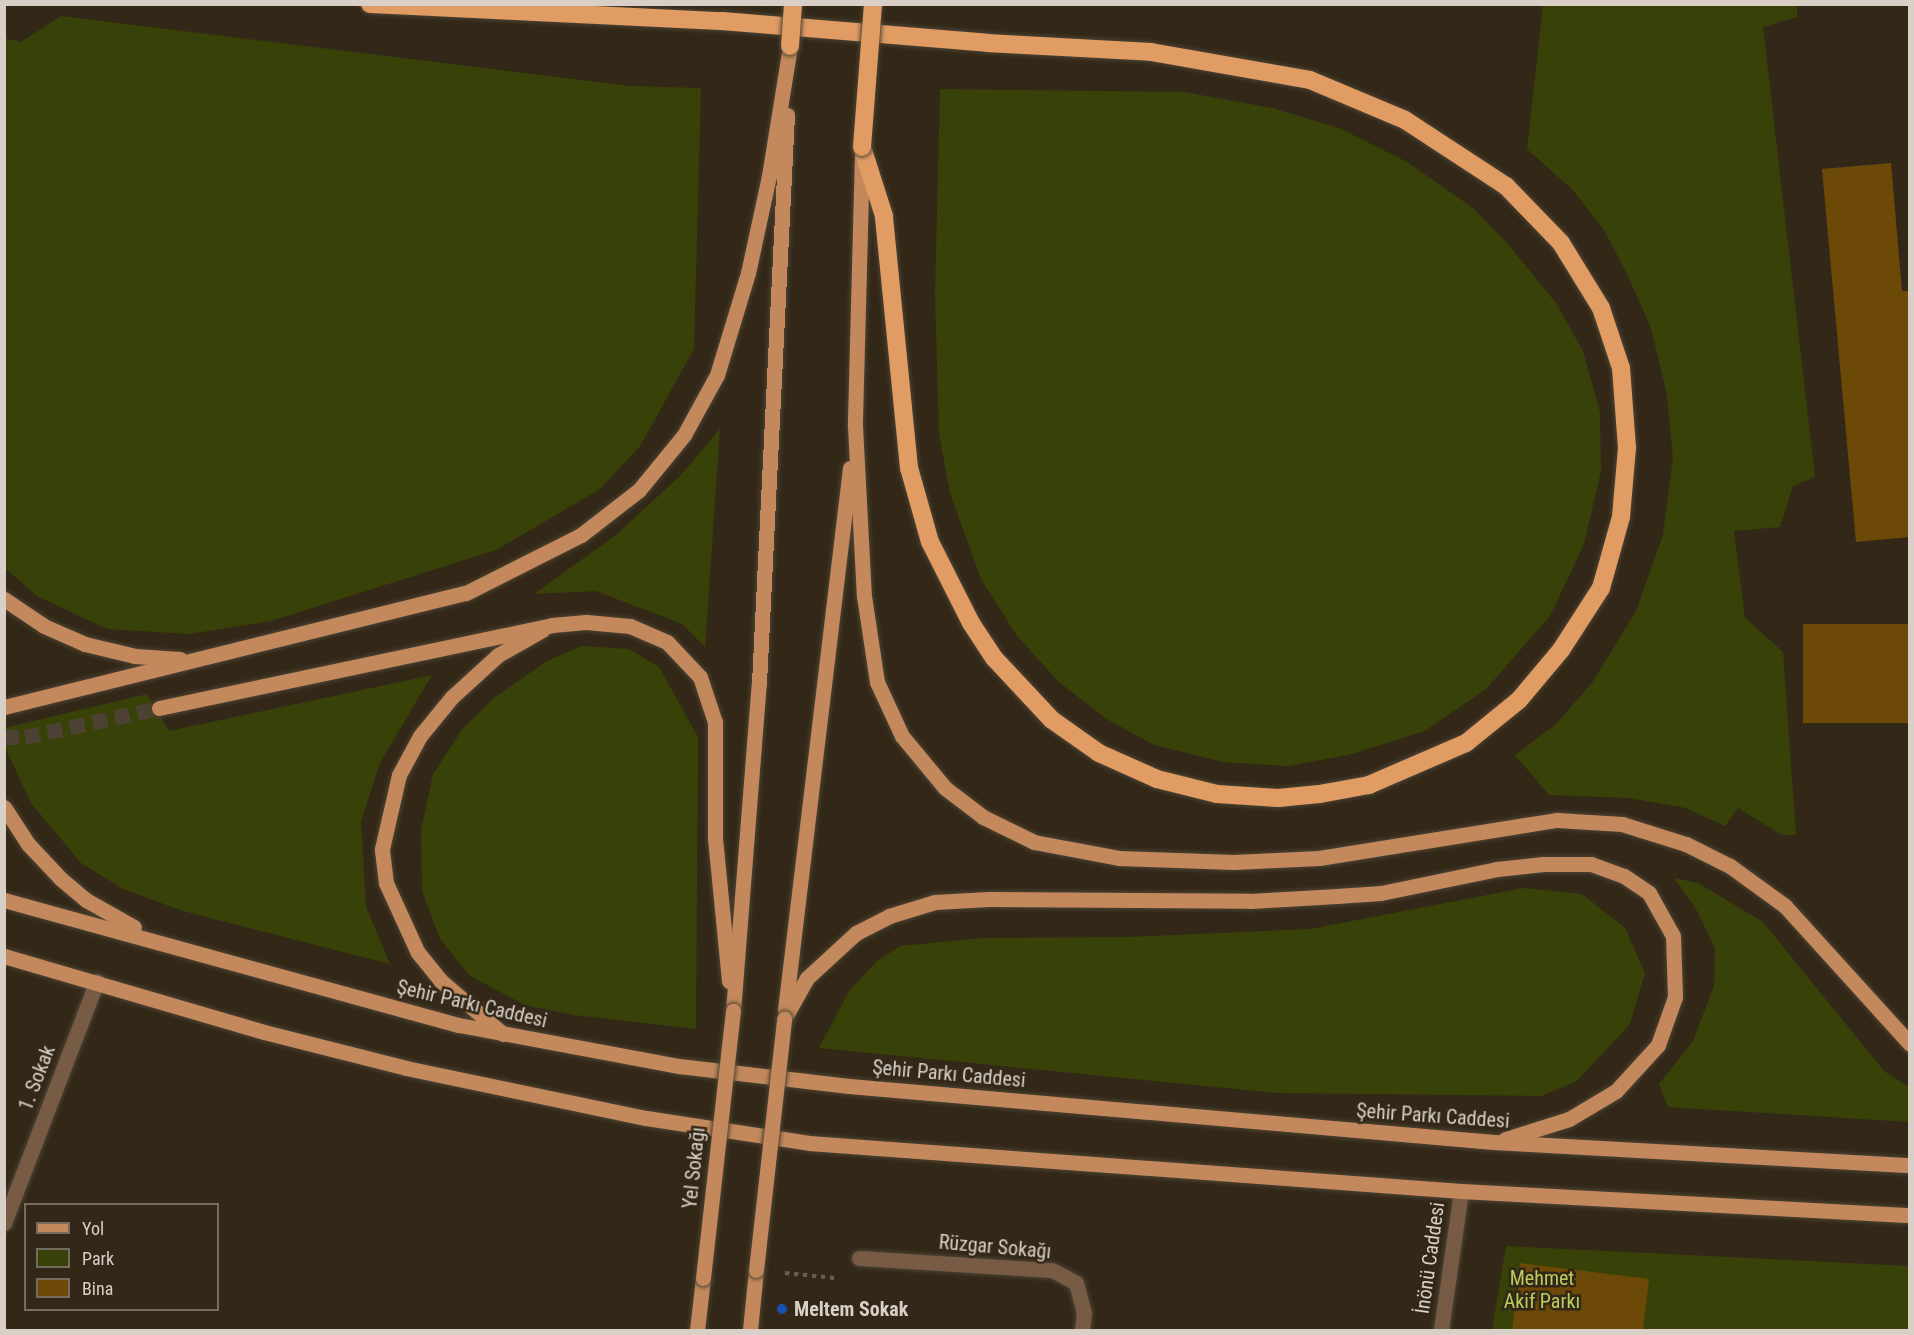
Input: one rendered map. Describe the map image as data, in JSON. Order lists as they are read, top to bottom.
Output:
{
  "streets": {
    "main road": ["Şehir Parkı Caddesi", "Yel Sokağı"],
    "street": ["1. Sokak", "Rüzgar Sokağı", "İnönü Caddesi"]
  },
  "parks": ["Mehmet Akif Parkı"],
  "places": ["Meltem Sokak"],
  "legend": ["Yol", "Park", "Bina"]
}
